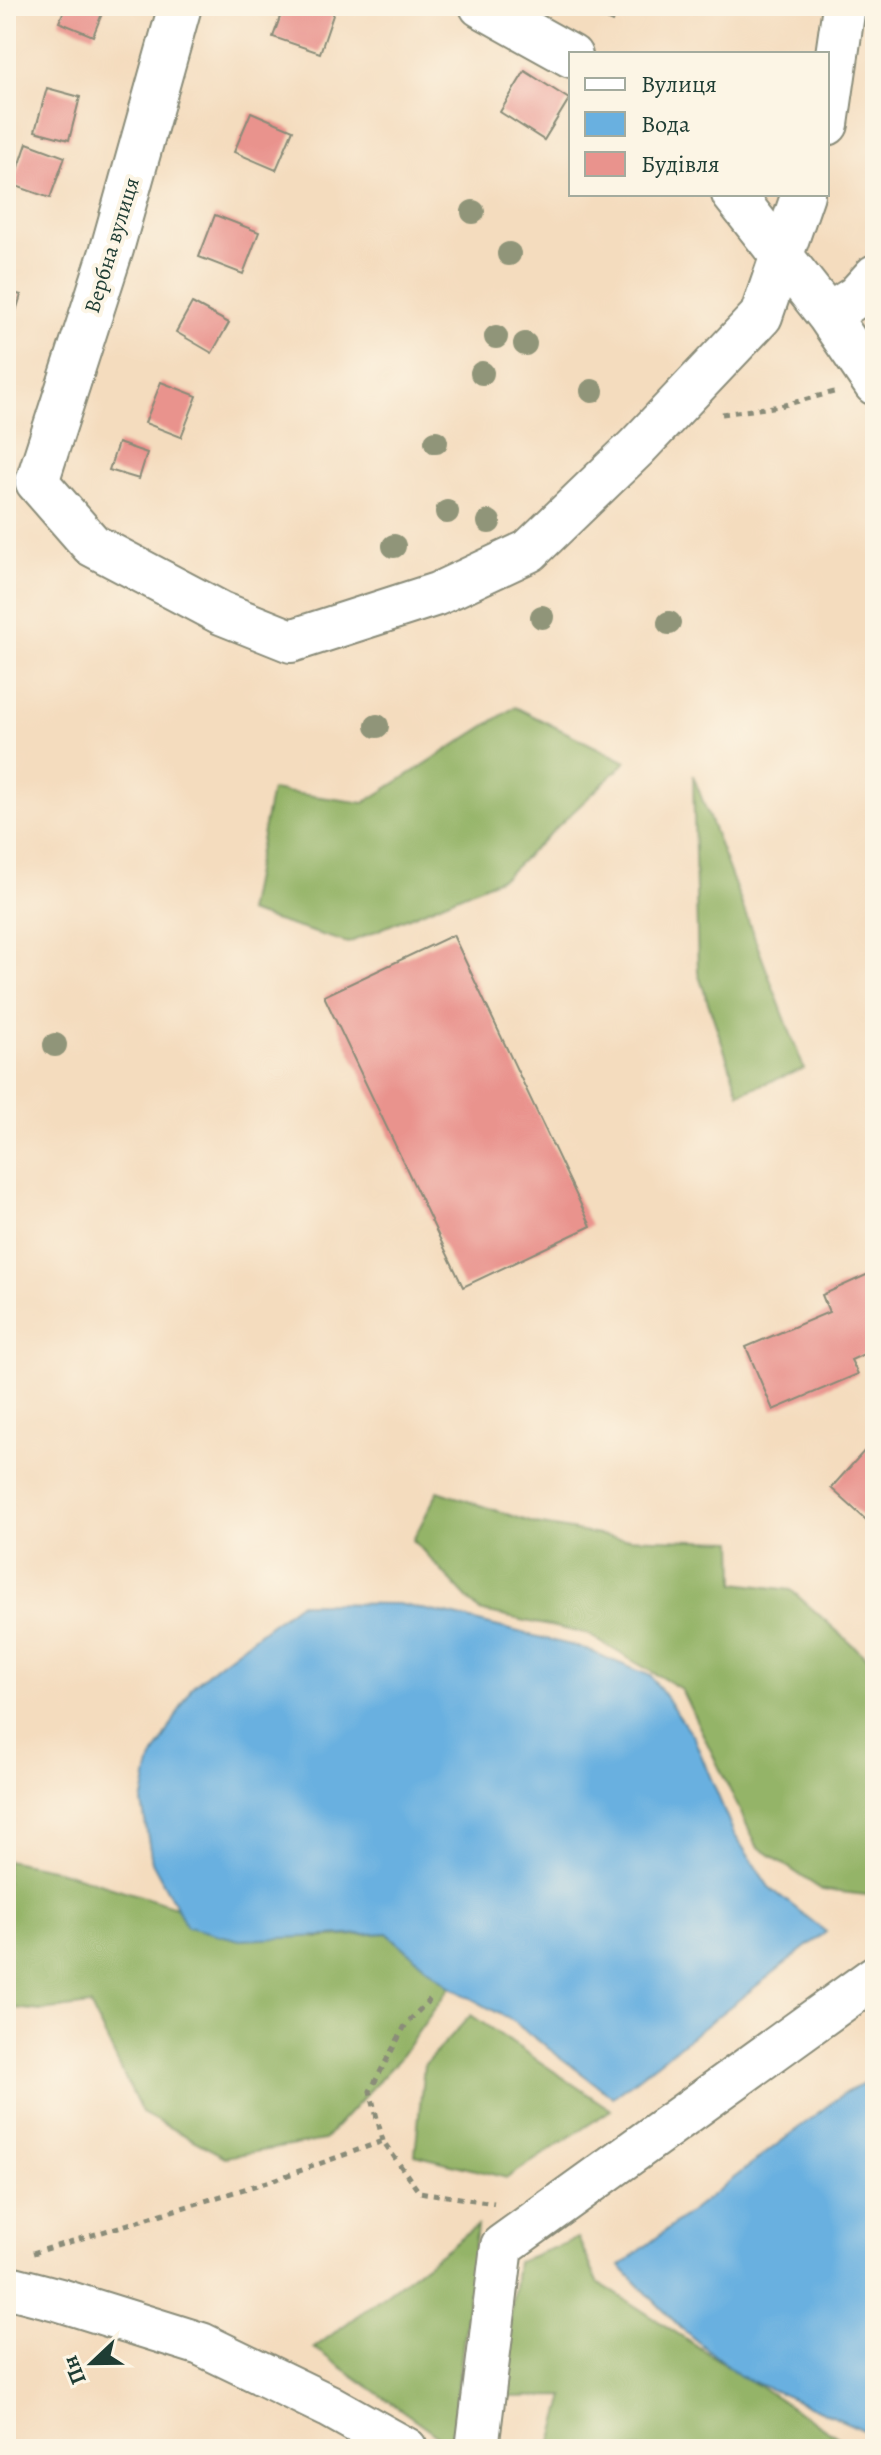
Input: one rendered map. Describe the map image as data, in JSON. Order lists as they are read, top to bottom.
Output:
{
  "streets": {
    "street": ["Вербна вулиця"]
  },
  "legend": ["Вулиця", "Вода", "Будівля"],
  "north": "left"
}
